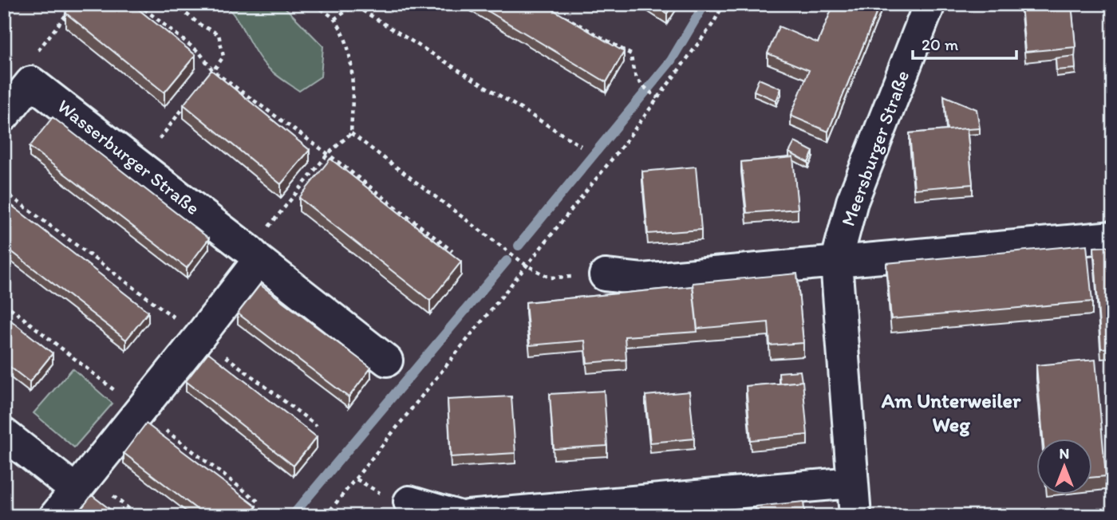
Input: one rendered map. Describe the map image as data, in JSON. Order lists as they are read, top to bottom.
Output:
{
  "streets": {
    "street": ["Meersburger Straße", "Wasserburger Straße"]
  },
  "districts": ["Am Unterweiler Weg"],
  "scale_bar": "20 m",
  "north": "top"
}
